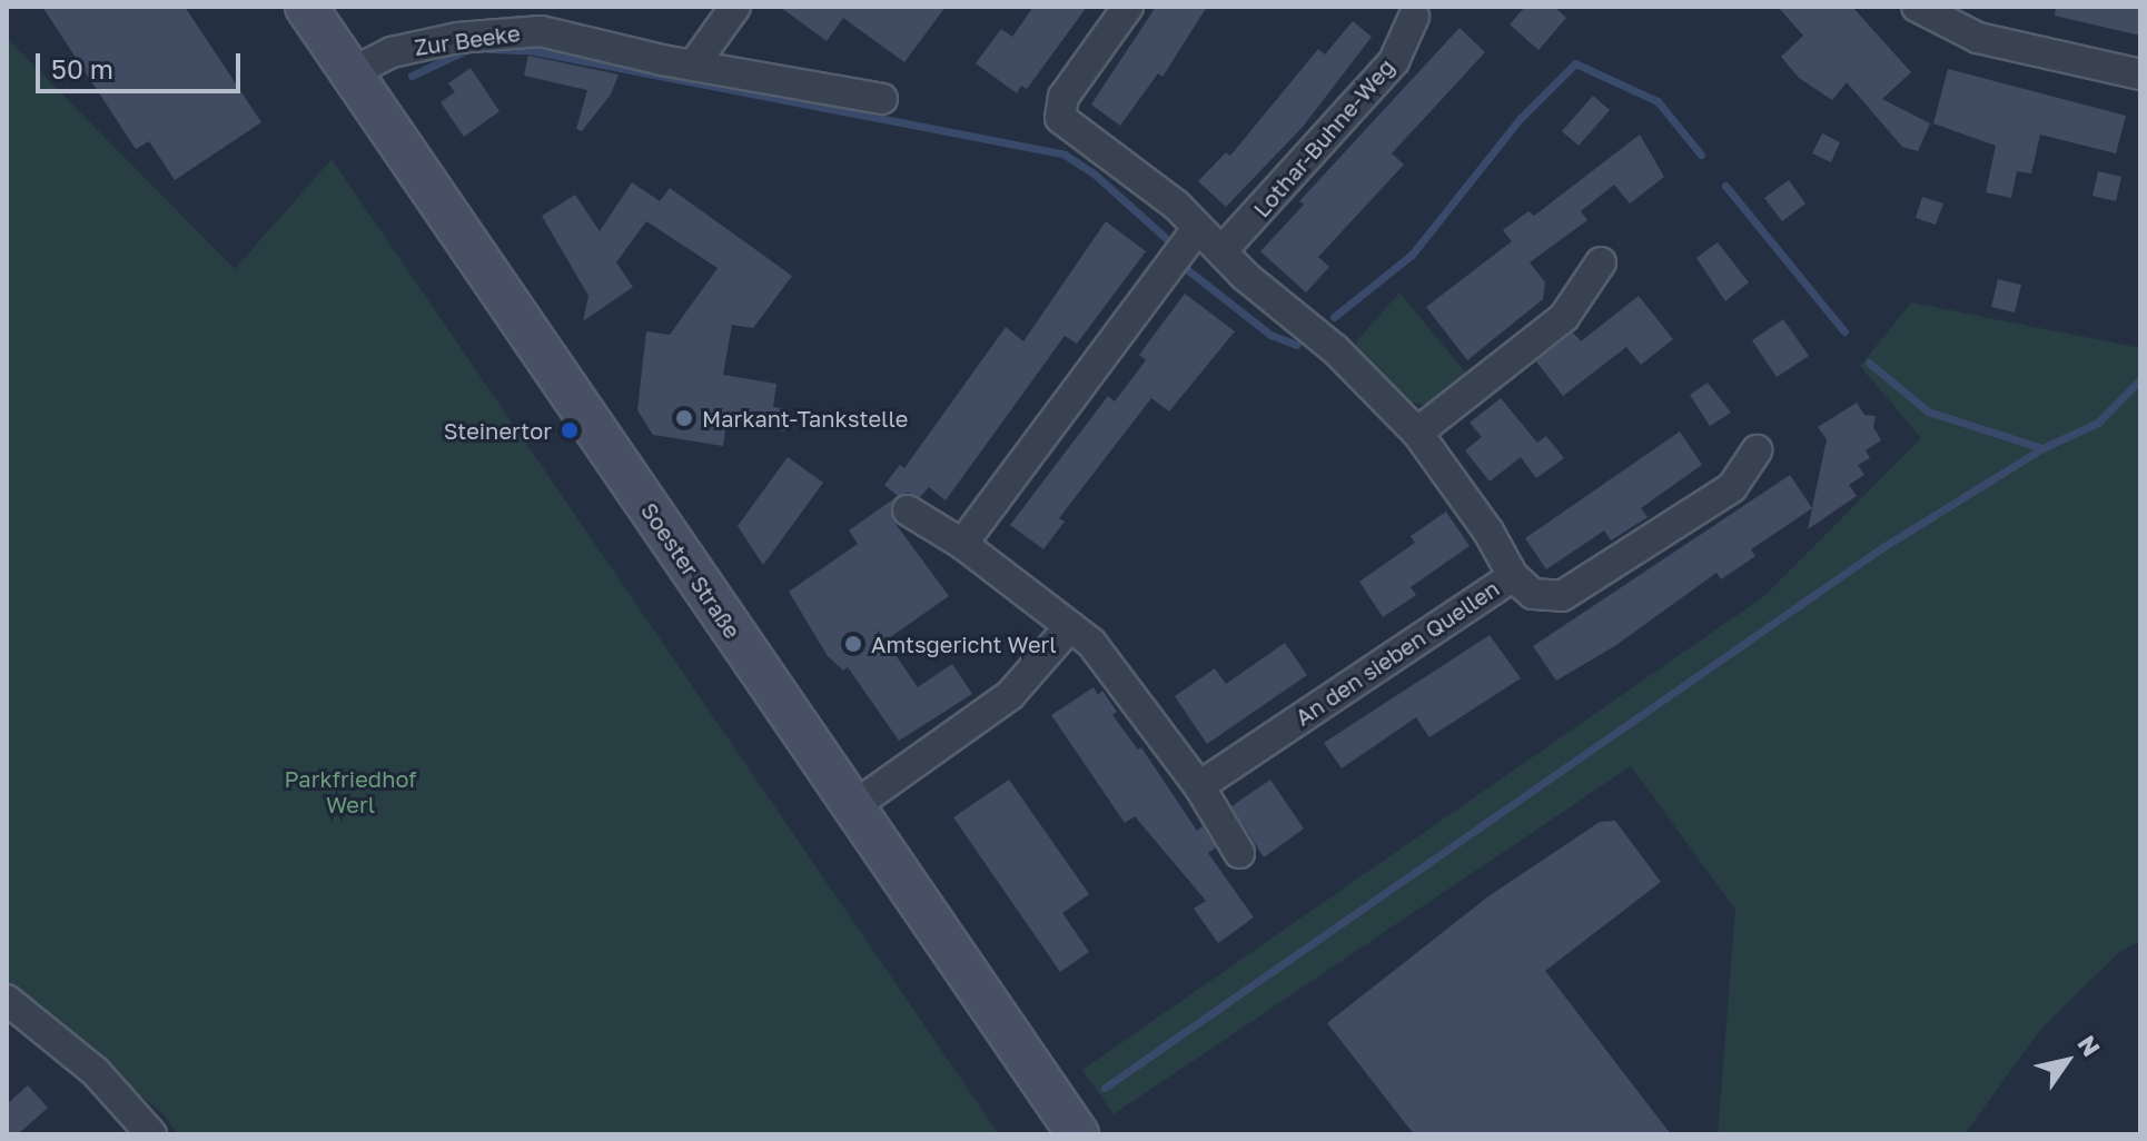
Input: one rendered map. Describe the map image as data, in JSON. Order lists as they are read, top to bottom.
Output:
{
  "streets": {
    "main road": ["Soester Straße"],
    "street": ["Zur Beeke", "Lothar-Buhne-Weg", "An den sieben Quellen"]
  },
  "crossings": [
    ["Zur Beeke", "Soester Straße"],
    ["Lothar-Buhne-Weg", "An den sieben Quellen"]
  ],
  "parks": ["Parkfriedhof Werl"],
  "places": ["Markant-Tankstelle", "Steinertor", "Amtsgericht Werl"],
  "scale_bar": "50 m",
  "north": "top right"
}
